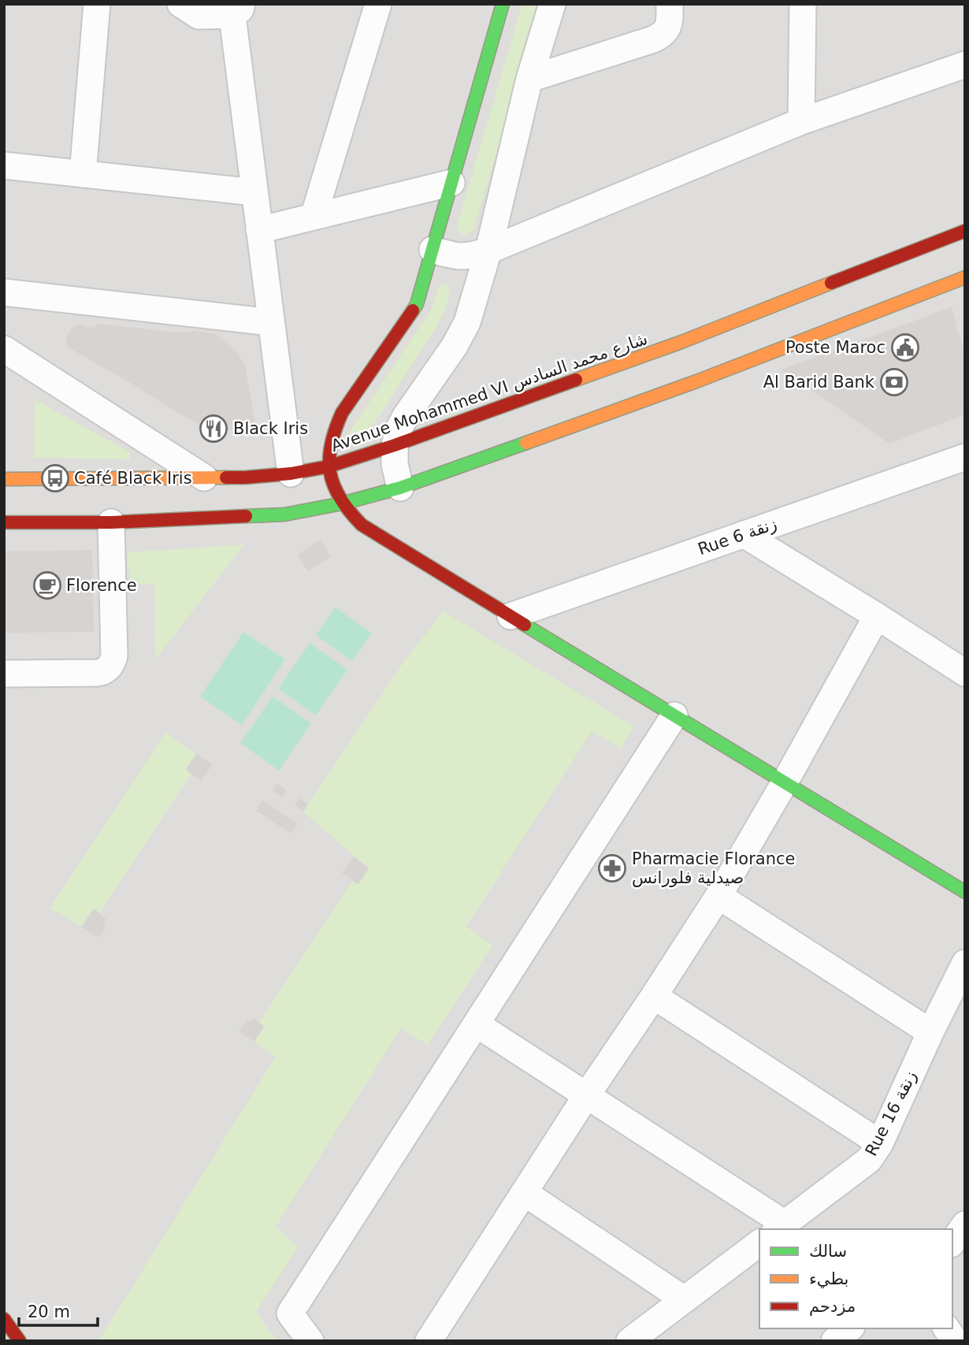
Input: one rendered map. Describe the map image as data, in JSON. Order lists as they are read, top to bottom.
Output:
{
  "streets": {
    "main road": ["Avenue Mohammed VI شارع محمد السادس"],
    "street": ["Rue 6 زنقة", "Rue 16 زنقة"]
  },
  "places": {
    "public building": ["Poste Maroc"],
    "bank": ["Al Barid Bank"],
    "restaurant": ["Black Iris"],
    "bus stop": ["Café Black Iris"],
    "cafe": ["Florence"],
    "pharmacy": ["Pharmacie Florance صيدلية فلورانس"]
  },
  "legend": ["سالك", "بطيء", "مزدحم"],
  "scale_bar": "20 m"
}
